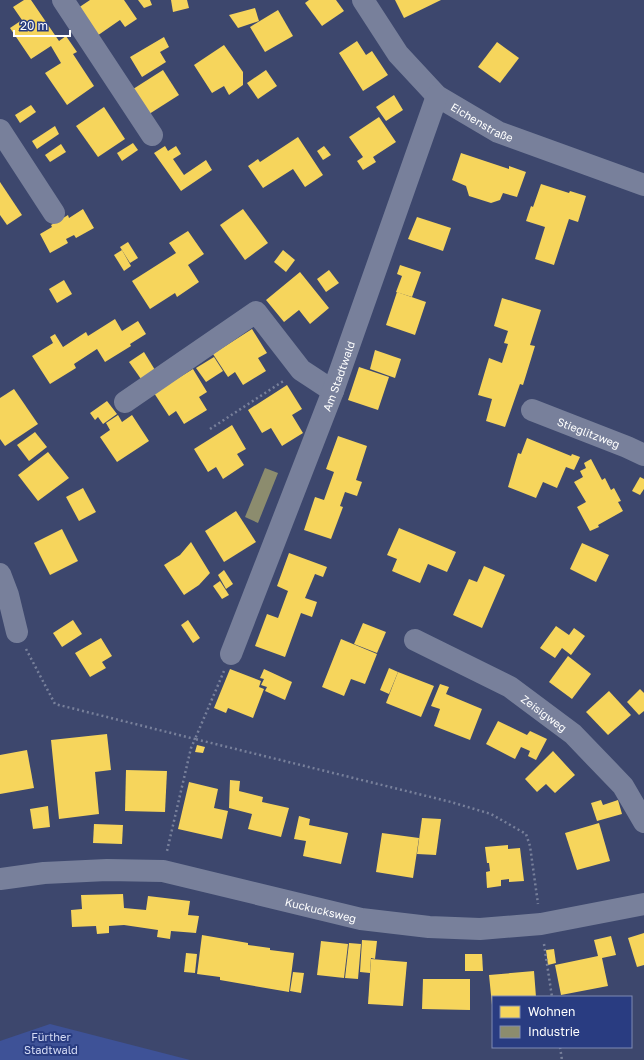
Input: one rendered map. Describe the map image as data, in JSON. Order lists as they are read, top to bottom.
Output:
{
  "streets": {
    "street": [
      "Eichenstraße",
      "Am Stadtwald",
      "Stieglitzweg",
      "Zeisigweg",
      "Kuckucksweg"
    ]
  },
  "crossings": [
    ["Eichenstraße", "Am Stadtwald"]
  ],
  "parks": ["Fürther Stadtwald"],
  "legend": ["Wohnen", "Industrie"],
  "scale_bar": "20 m"
}
